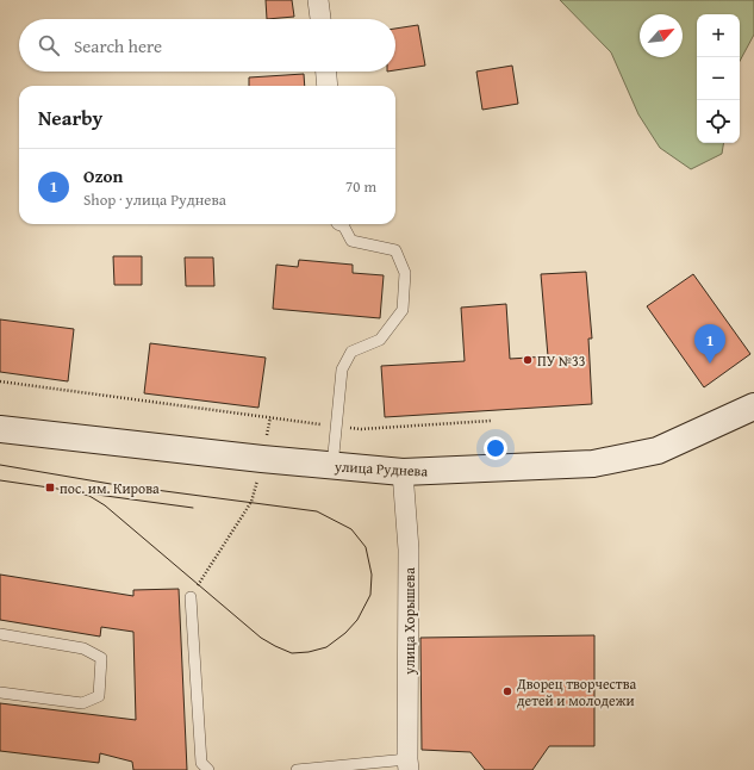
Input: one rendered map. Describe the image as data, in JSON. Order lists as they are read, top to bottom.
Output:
{
  "streets": {
    "main road": ["улица Руднева"],
    "street": ["улица Хорышева"]
  },
  "crossings": [
    ["улица Руднева", "улица Хорышева"]
  ],
  "places": {
    "other": ["ПУ №33", "Дворец творчества детей и молодежи"],
    "transit": ["пос. им. Кирова"]
  },
  "north": "top right",
  "page": {
    "map_buttons": ["+", "−"],
    "search": "Search here",
    "heading": "Nearby",
    "list": [
      {
        "mark": "1",
        "name": "Ozon",
        "note": "Shop · улица Руднева",
        "value": "70 m"
      }
    ],
    "pins": "1"
  }
}
